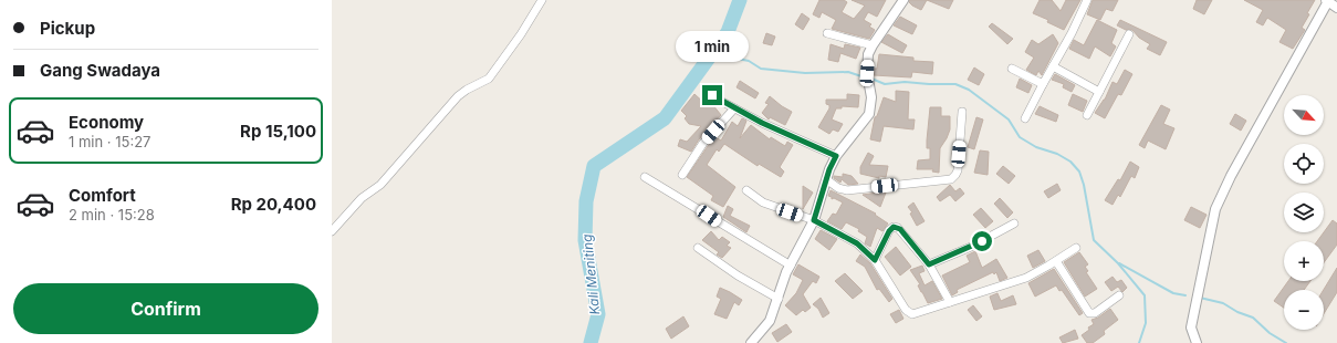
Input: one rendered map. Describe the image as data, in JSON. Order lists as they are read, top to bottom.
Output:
{
  "water": ["Kali Meniting"],
  "north": "bottom right",
  "page": {
    "banner": ["Pickup", "Gang Swadaya"],
    "bubble": "1 min",
    "map_buttons": ["+", "−"],
    "list": [
      {
        "name": "Economy",
        "note": "1 min · 15:27",
        "value": "Rp 15,100"
      },
      {
        "name": "Comfort",
        "note": "2 min · 15:28",
        "value": "Rp 20,400"
      }
    ],
    "buttons": "Confirm"
  }
}
